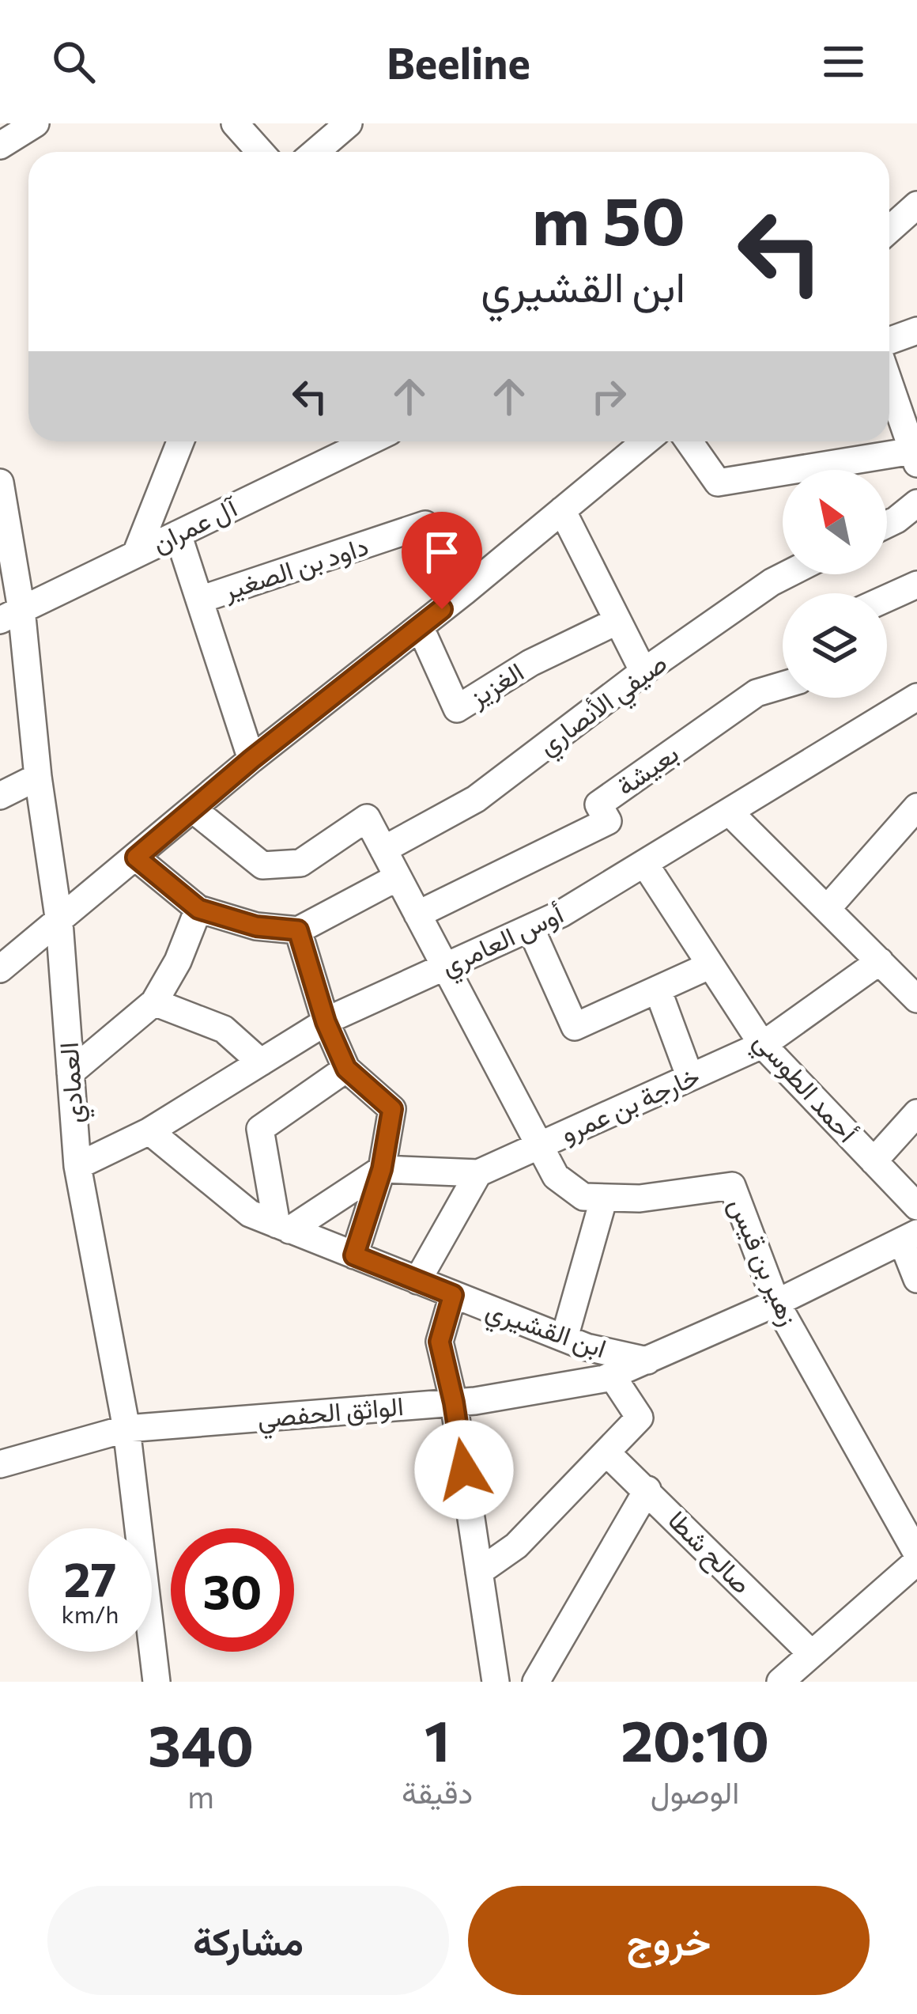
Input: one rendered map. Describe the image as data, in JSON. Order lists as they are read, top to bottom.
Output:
{
  "streets": {
    "street": [
      "آل عمران",
      "داود بن الصغير",
      "الغزيز",
      "صيفي الأنصاري",
      "بعيشة",
      "أوس العامري",
      "العمادي",
      "أحمد الطوسي",
      "خارجة بن عمرو",
      "زهير بن قيس",
      "ابن القشيري",
      "الواثق الحفصي",
      "صالح شطا"
    ]
  },
  "crossings": [
    ["آل عمران", "العمادي"],
    ["صيفي الأنصاري", "زهير بن قيس"],
    ["بعيشة", "زهير بن قيس"],
    ["أوس العامري", "العمادي"],
    ["أوس العامري", "أحمد الطوسي"],
    ["أوس العامري", "زهير بن قيس"],
    ["أوس العامري", "ابن القشيري"],
    ["العمادي", "الواثق الحفصي"],
    ["أحمد الطوسي", "خارجة بن عمرو"],
    ["خارجة بن عمرو", "زهير بن قيس"],
    ["زهير بن قيس", "الواثق الحفصي"],
    ["ابن القشيري", "الواثق الحفصي"]
  ],
  "north": "top left",
  "page": {
    "header": "Beeline",
    "turn": ["50 m", "ابن القشيري"],
    "speed": "27 km/h",
    "limit": "30",
    "eta": [
      "20:10",
      "الوصول",
      "1",
      "دقيقة",
      "340",
      "m"
    ],
    "buttons": ["خروج", "مشاركة"]
  }
}
